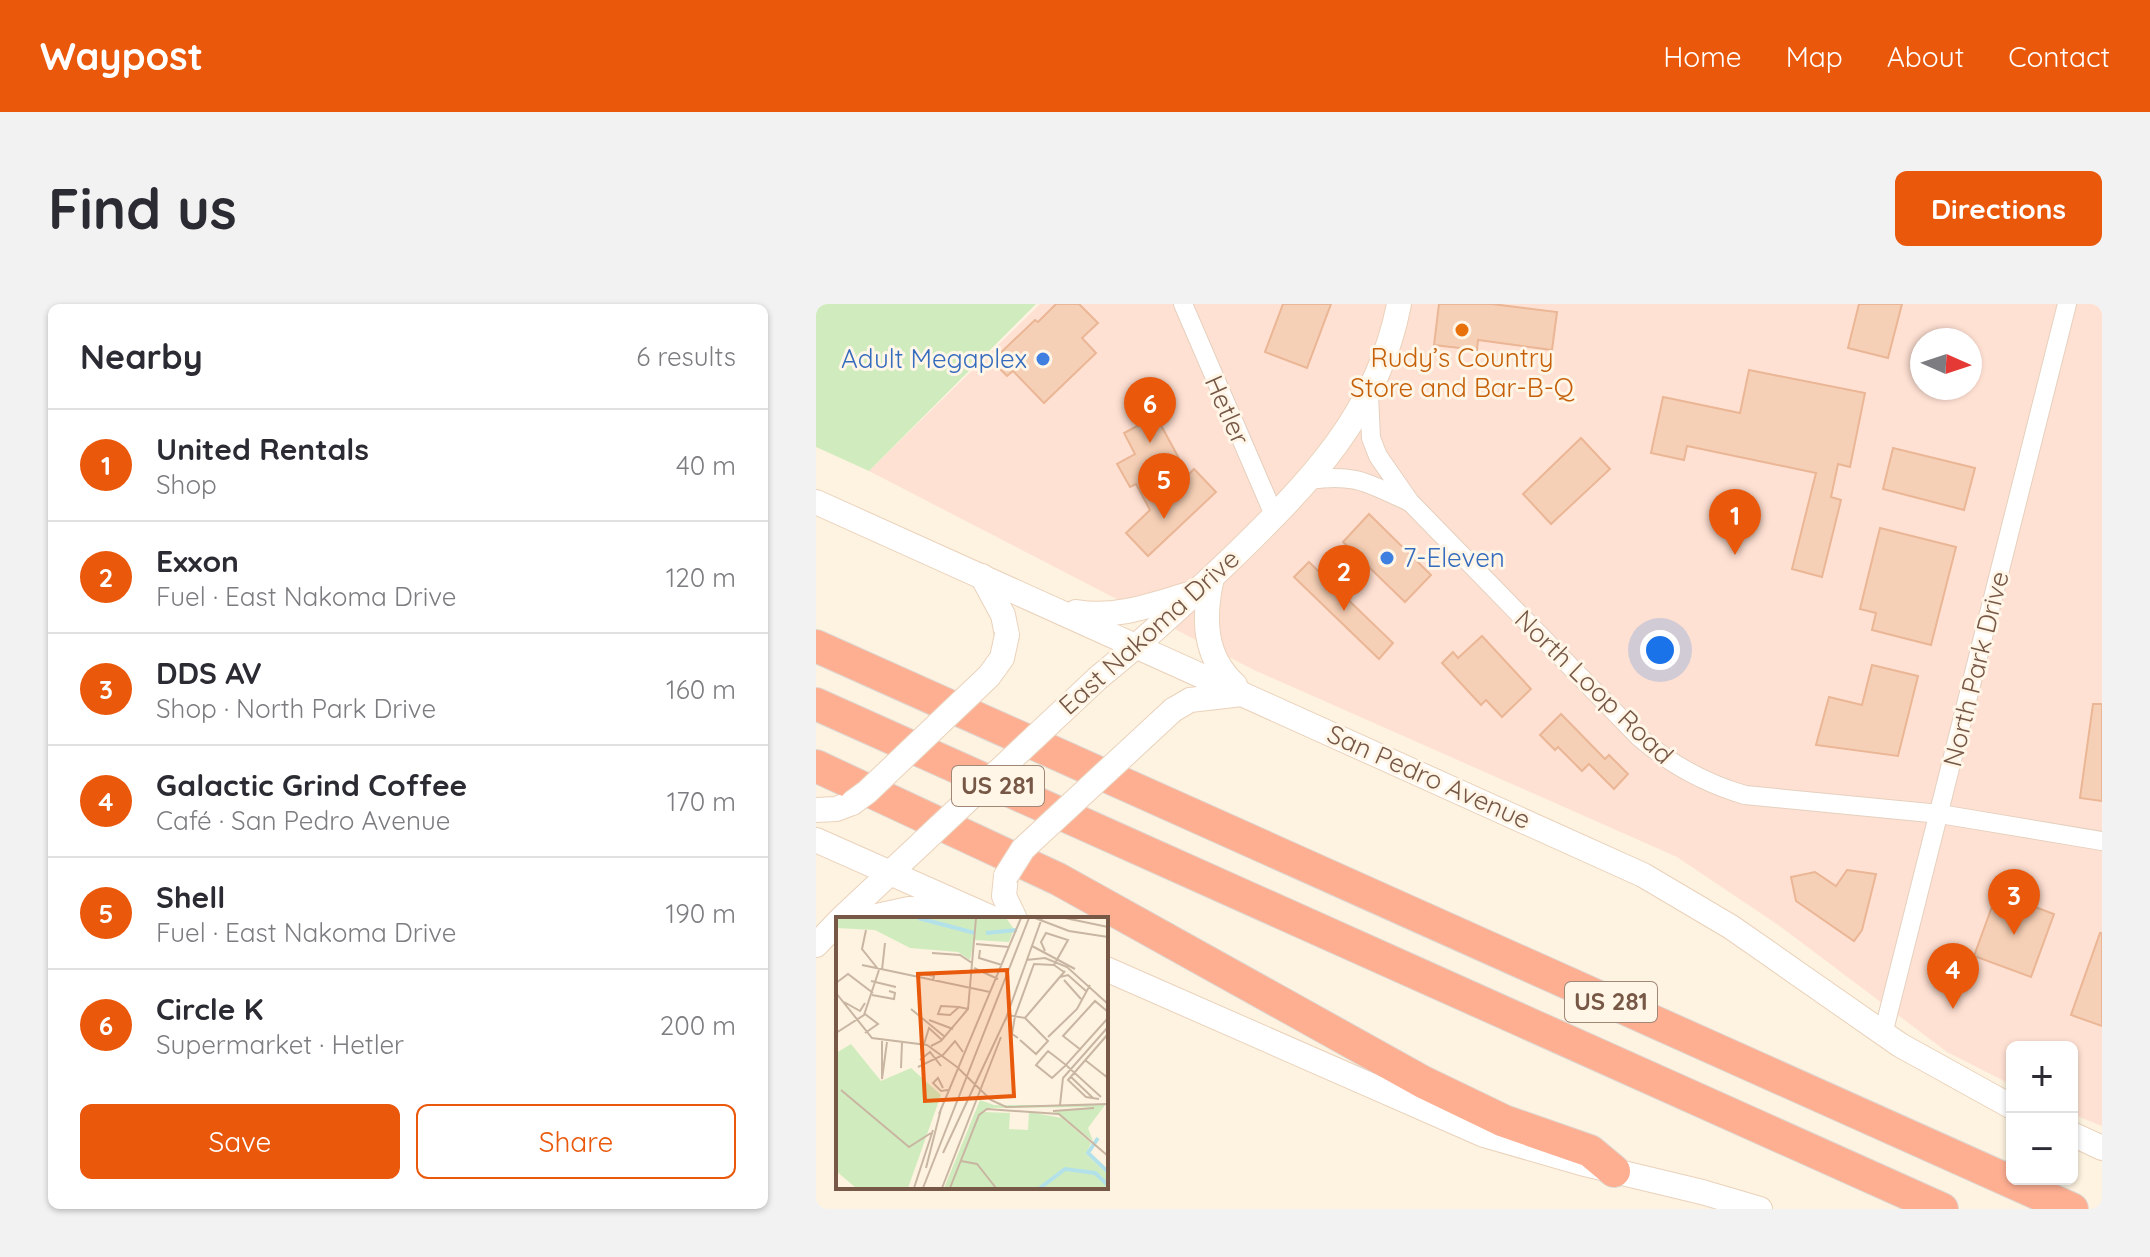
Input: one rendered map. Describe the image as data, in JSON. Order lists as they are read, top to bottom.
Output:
{
  "streets": {
    "highway": ["US 281"],
    "main road": ["East Nakoma Drive", "San Pedro Avenue"],
    "street": ["Hetler", "North Park Drive", "North Loop Road"]
  },
  "crossings": [
    ["Hetler", "East Nakoma Drive"],
    ["East Nakoma Drive", "North Loop Road"],
    ["East Nakoma Drive", "San Pedro Avenue"],
    ["North Park Drive", "North Loop Road"],
    ["North Park Drive", "San Pedro Avenue"]
  ],
  "places": ["Rudy’s Country Store and Bar-B-Q", "Adult Megaplex", "7-Eleven"],
  "north": "right",
  "page": {
    "header": "Waypost",
    "nav": [
      "Home",
      "Map",
      "About",
      "Contact"
    ],
    "buttons": [
      "Directions",
      ["Save", "Share"]
    ],
    "title": "Find us",
    "heading": ["Nearby", "6 results"],
    "pins": [
      "6",
      "5",
      "1",
      "2",
      "3",
      "4"
    ],
    "list": [
      {
        "mark": "1",
        "name": "United Rentals",
        "note": "Shop",
        "value": "40 m"
      },
      {
        "mark": "2",
        "name": "Exxon",
        "note": "Fuel · East Nakoma Drive",
        "value": "120 m"
      },
      {
        "mark": "3",
        "name": "DDS AV",
        "note": "Shop · North Park Drive",
        "value": "160 m"
      },
      {
        "mark": "4",
        "name": "Galactic Grind Coffee",
        "note": "Café · San Pedro Avenue",
        "value": "170 m"
      },
      {
        "mark": "5",
        "name": "Shell",
        "note": "Fuel · East Nakoma Drive",
        "value": "190 m"
      },
      {
        "mark": "6",
        "name": "Circle K",
        "note": "Supermarket · Hetler",
        "value": "200 m"
      }
    ],
    "map_buttons": ["+", "−"]
  }
}
